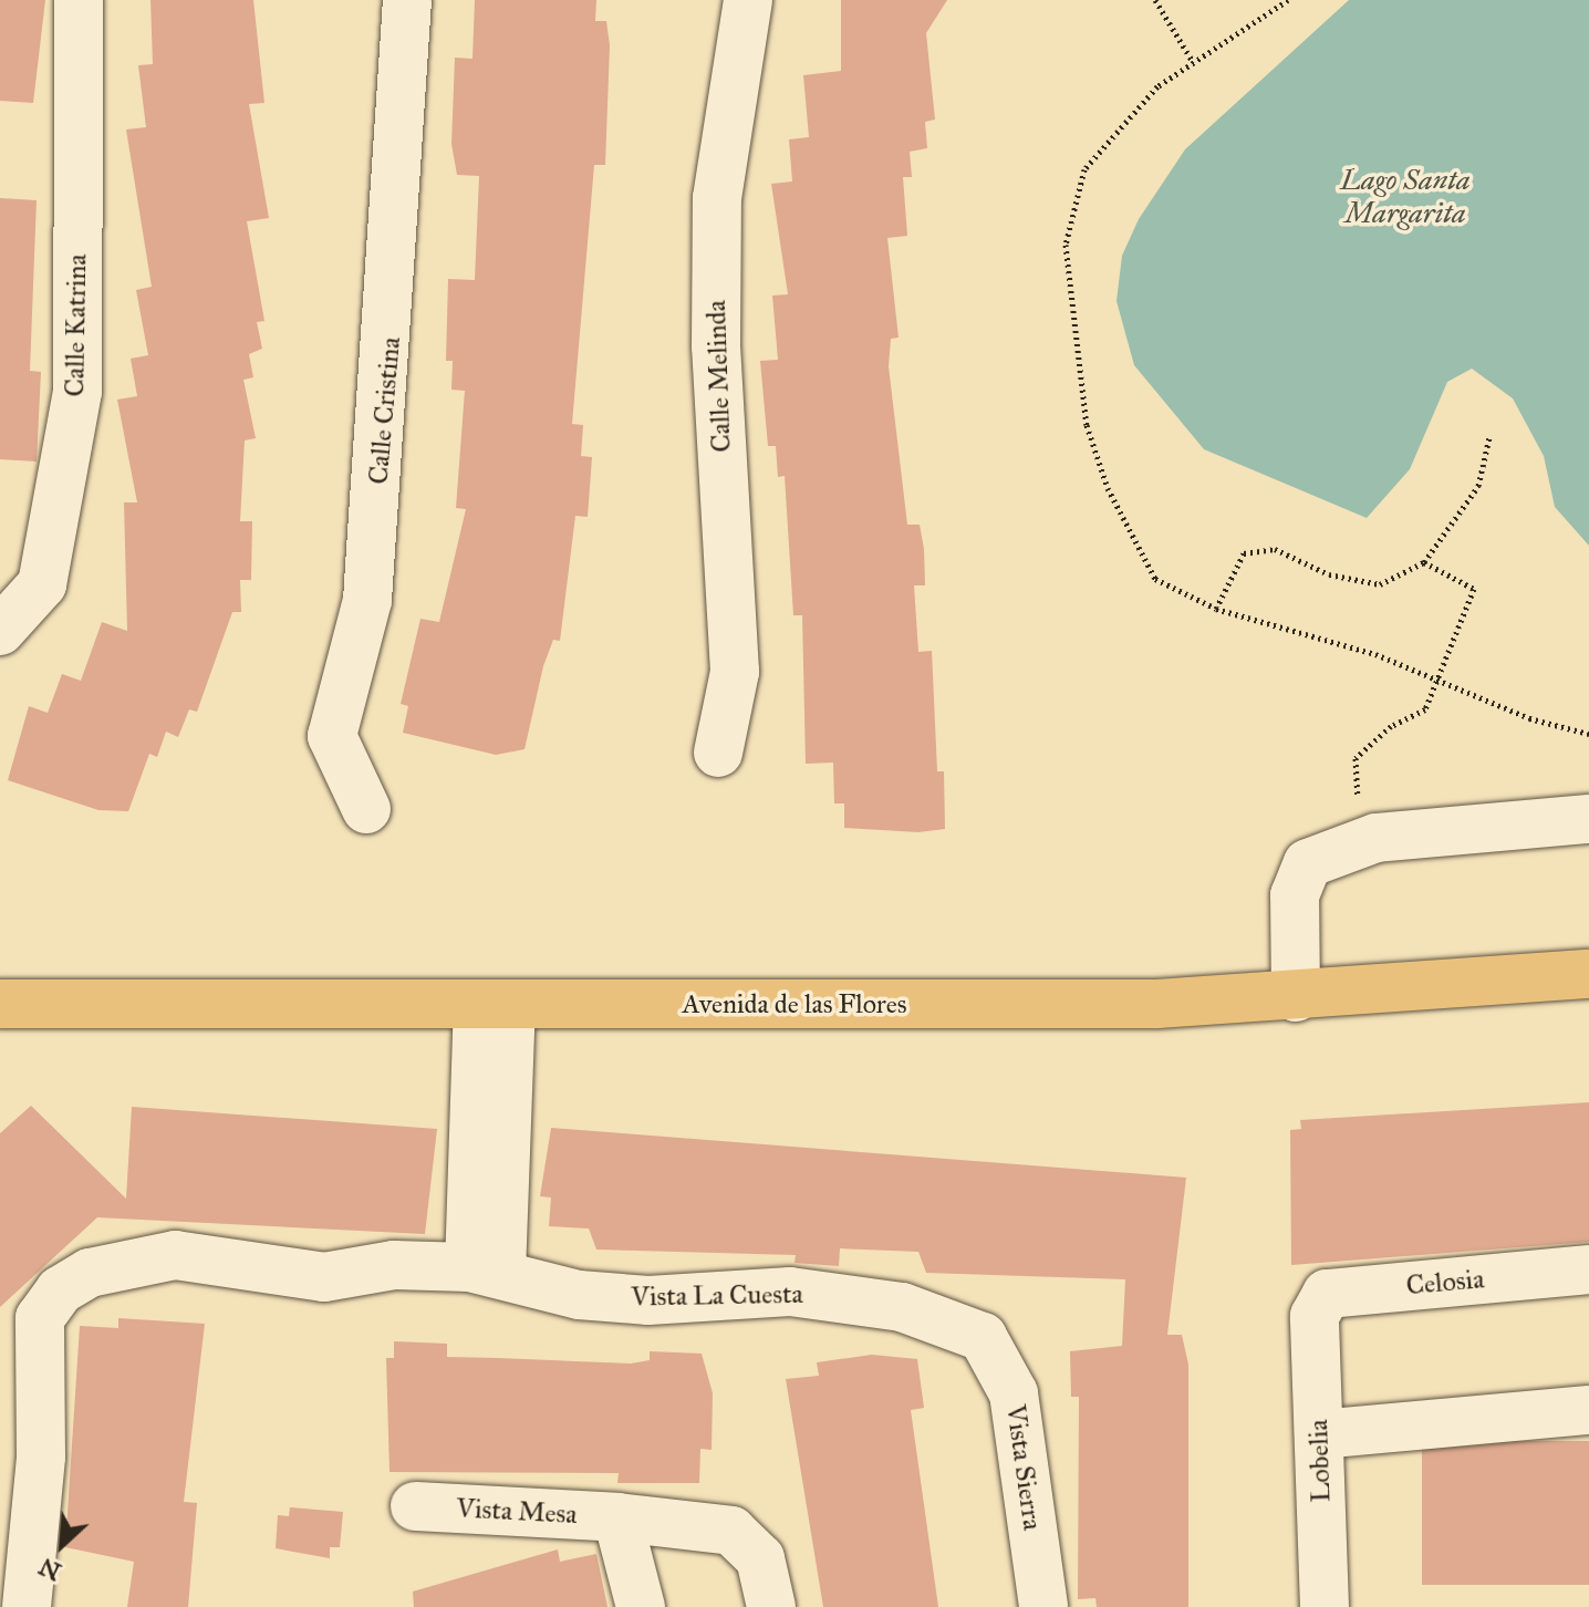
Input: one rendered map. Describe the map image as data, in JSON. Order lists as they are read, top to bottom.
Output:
{
  "streets": {
    "main road": ["Avenida de las Flores"],
    "street": [
      "Calle Katrina",
      "Calle Melinda",
      "Calle Cristina",
      "Celosia",
      "Vista La Cuesta",
      "Lobelia",
      "Vista Sierra",
      "Vista Mesa"
    ]
  },
  "crossings": [
    ["Celosia", "Lobelia"],
    ["Vista La Cuesta", "Vista Sierra"]
  ],
  "water": ["Lago Santa Margarita"],
  "north": "bottom left"
}
